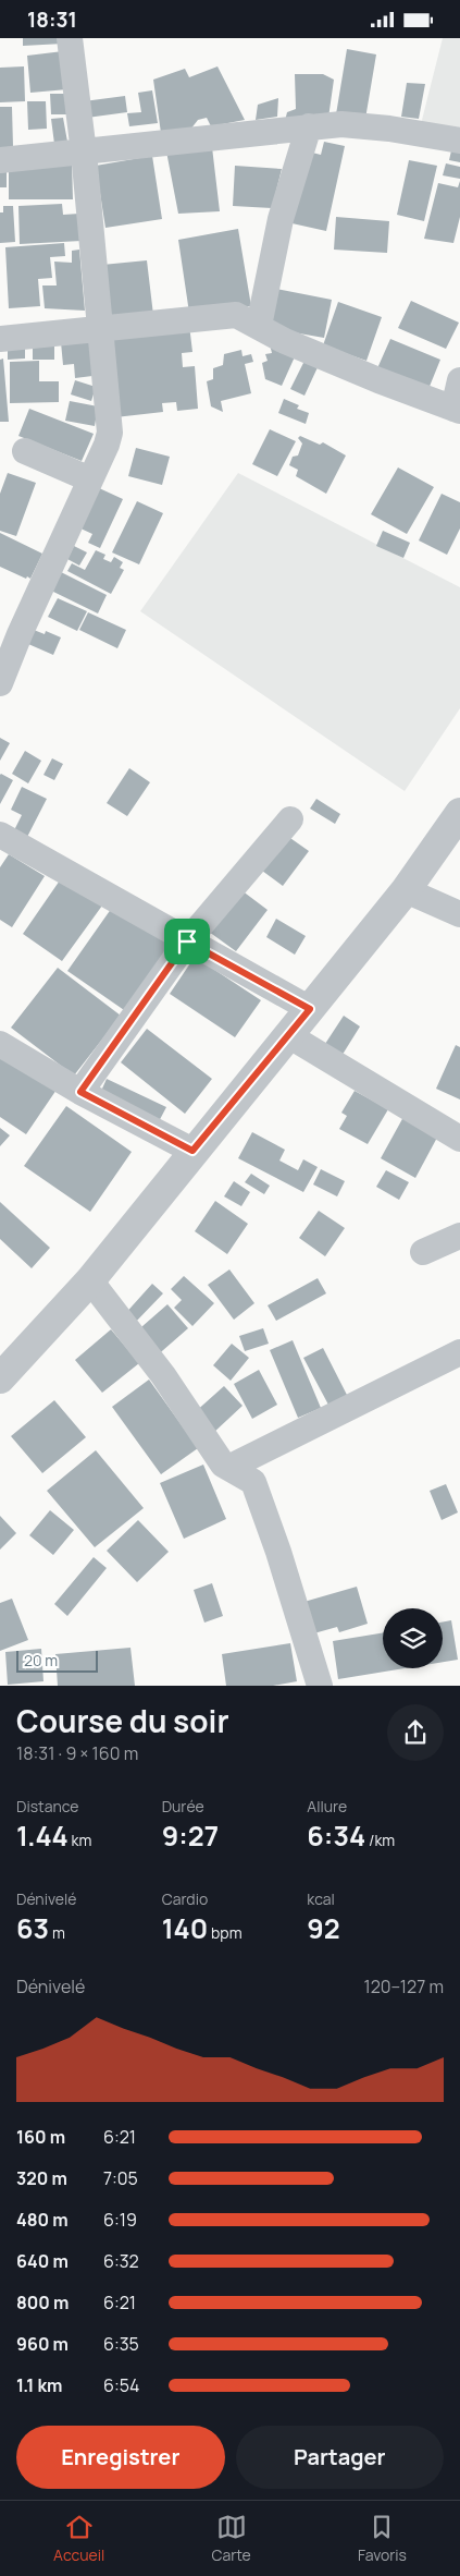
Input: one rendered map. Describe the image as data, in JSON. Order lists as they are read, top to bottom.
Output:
{
  "scale_bar": "20 m",
  "page": {
    "status": "18:31",
    "scale": "20 m",
    "heading": ["Course du soir", "18:31 · 9 × 160 m"],
    "stats": [
      ["Distance", "1.44 km"],
      ["Durée", "9:27"],
      ["Allure", "6:34 /km"],
      ["Dénivelé", "63 m"],
      ["Cardio", "140 bpm"],
      ["kcal", "92"]
    ],
    "chart": ["Dénivelé", "120–127 m"],
    "list": [
      {
        "name": "160 m",
        "note": "6:21"
      },
      {
        "name": "320 m",
        "note": "7:05"
      },
      {
        "name": "480 m",
        "note": "6:19"
      },
      {
        "name": "640 m",
        "note": "6:32"
      },
      {
        "name": "800 m",
        "note": "6:21"
      },
      {
        "name": "960 m",
        "note": "6:35"
      },
      {
        "name": "1.1 km",
        "note": "6:54"
      }
    ],
    "buttons": ["Enregistrer", "Partager"],
    "tabs": ["Accueil", "Carte", "Favoris"]
  }
}
